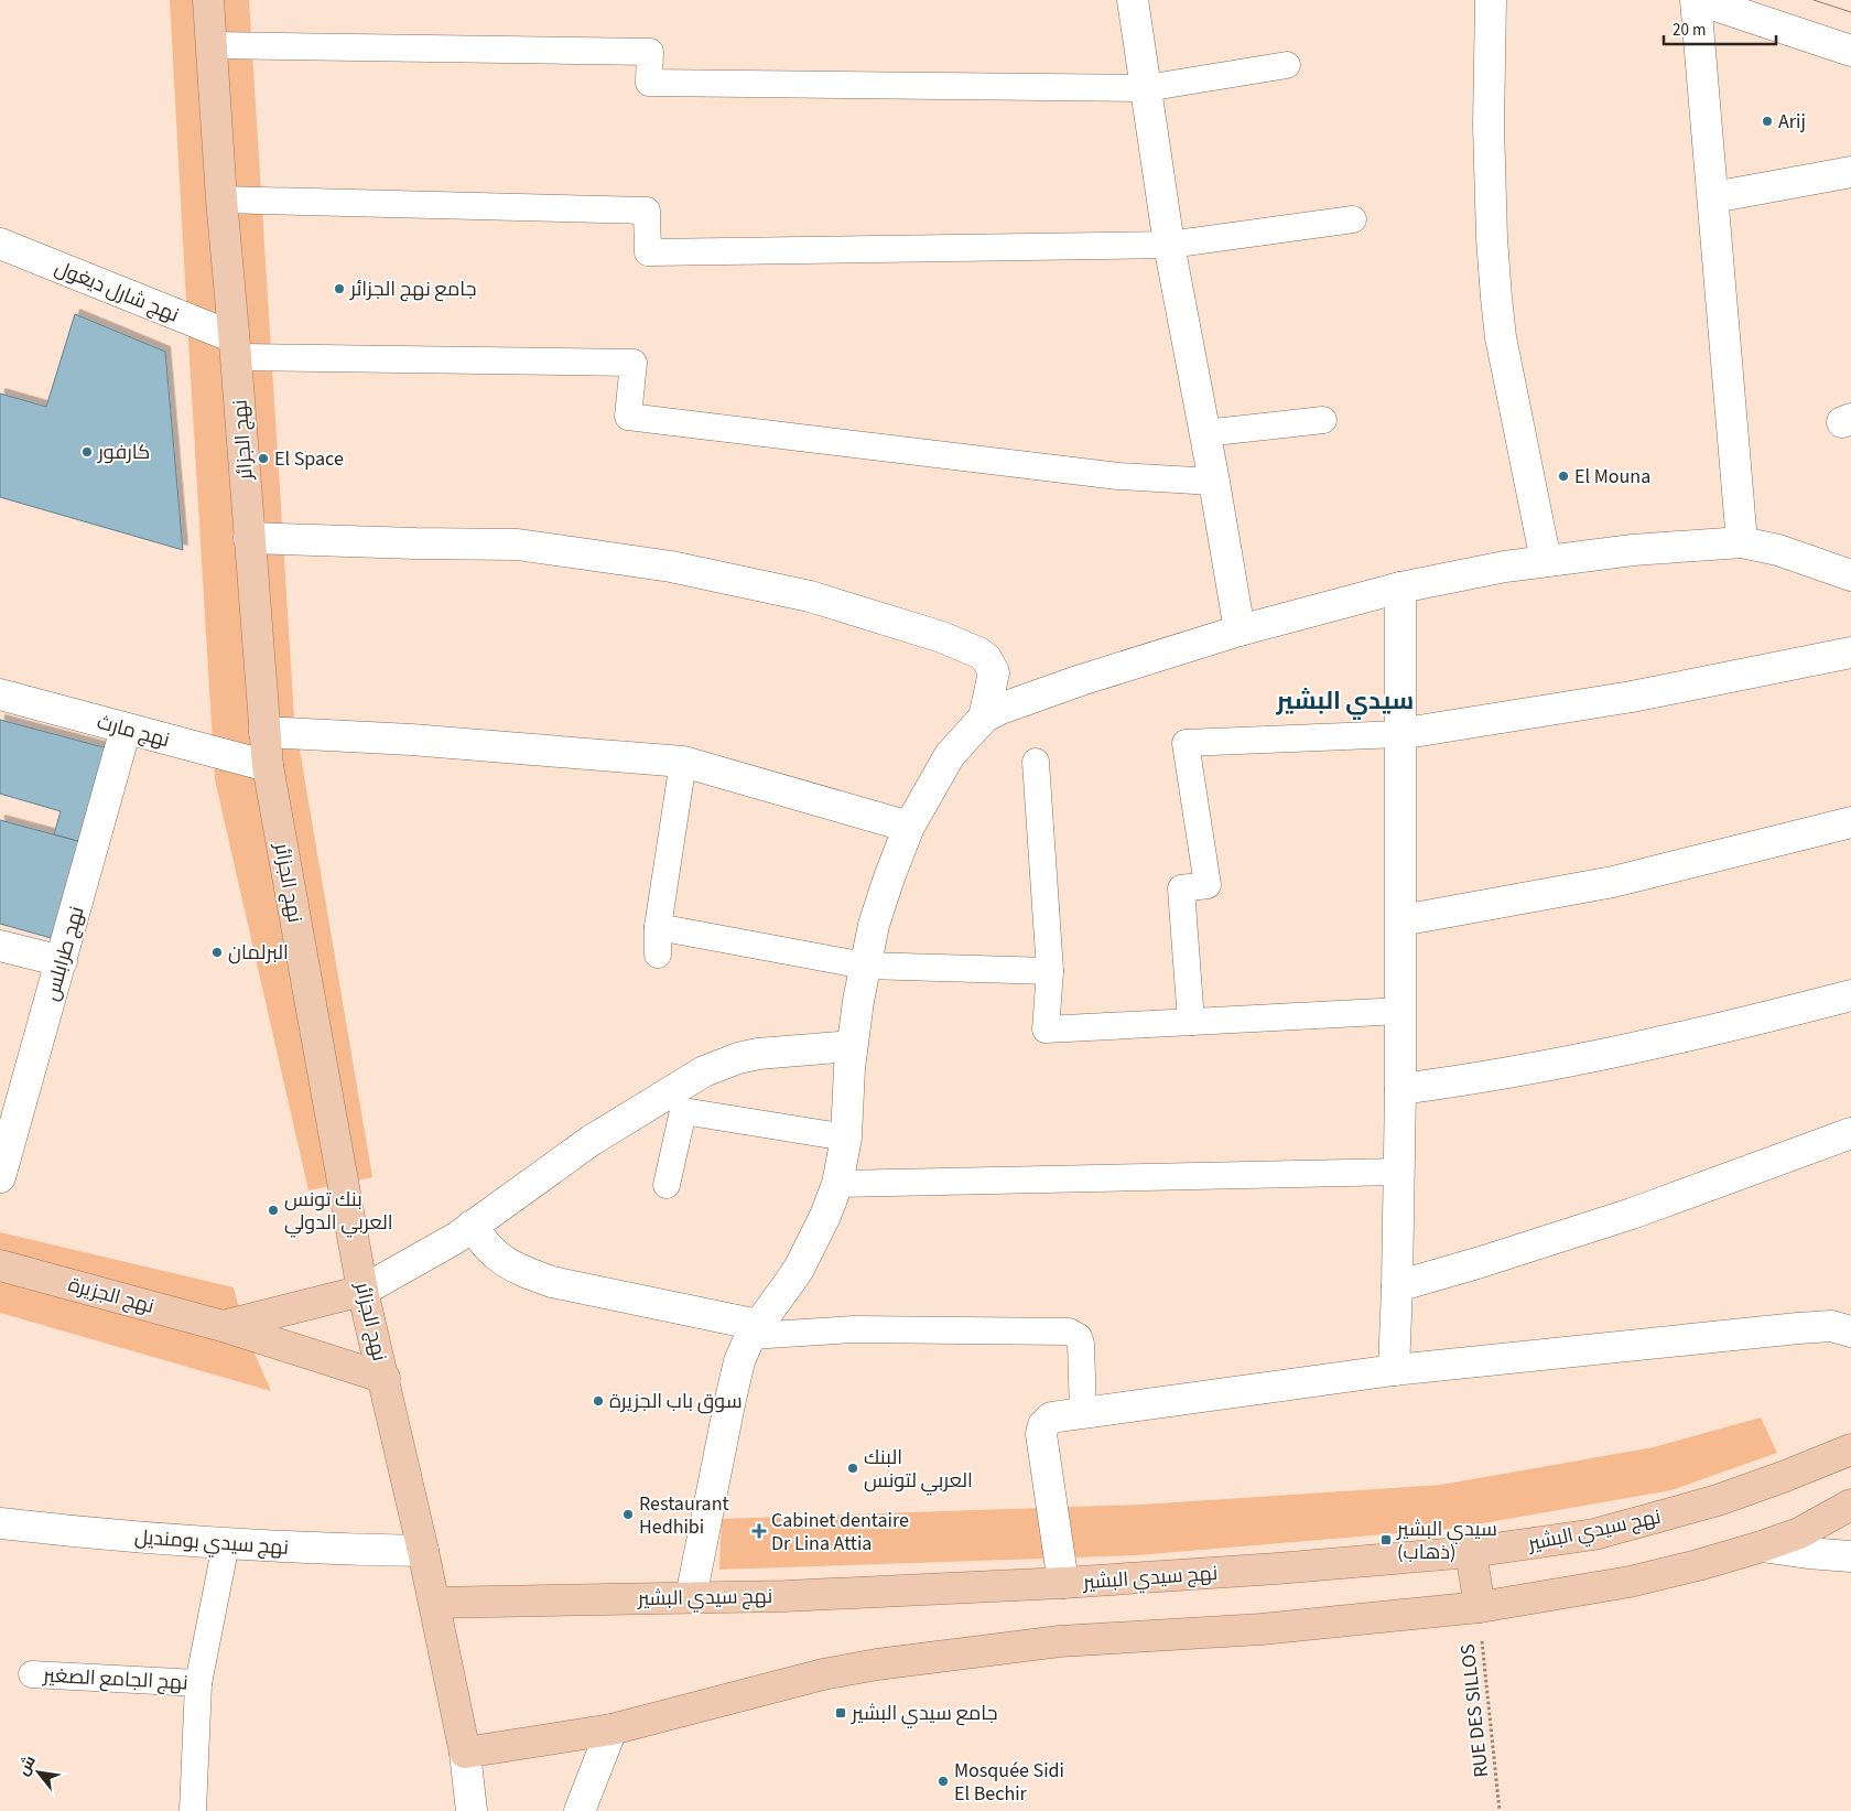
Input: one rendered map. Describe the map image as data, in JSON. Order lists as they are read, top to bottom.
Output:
{
  "streets": {
    "main road": ["نهج الجزائر", "نهج الجزيرة", "نهج سيدي البشير"],
    "street": [
      "نهج شارل ديغول",
      "نهج مارث",
      "نهج طرابلس",
      "نهج سيدي بومنديل",
      "نهج الجامع الصغير"
    ],
    "path": ["RUE DES SILLOS"]
  },
  "crossings": [
    ["نهج شارل ديغول", "نهج الجزائر"],
    ["نهج الجزائر", "نهج مارث"],
    ["نهج الجزائر", "نهج الجزيرة"],
    ["نهج الجزائر", "نهج سيدي البشير"],
    ["نهج الجزائر", "نهج سيدي بومنديل"],
    ["نهج مارث", "نهج طرابلس"],
    ["نهج سيدي بومنديل", "نهج الجامع الصغير"]
  ],
  "districts": ["سيدي البشير"],
  "places": {
    "other": [
      "Arij",
      "جامع نهج الجزائر",
      "كارفور",
      "El Space",
      "El Mouna",
      "البرلمان",
      "بنك تونس العربي الدولي",
      "سوق باب الجزيرة",
      "البنك العربي لتونس",
      "Restaurant Hedhibi",
      "Mosquée Sidi El Bechir"
    ],
    "health": ["Cabinet dentaire Dr Lina Attia"],
    "transit": ["سيدي البشير (ذهاب)", "جامع سيدي البشير"]
  },
  "scale_bar": "20 m",
  "north": "top left"
}
